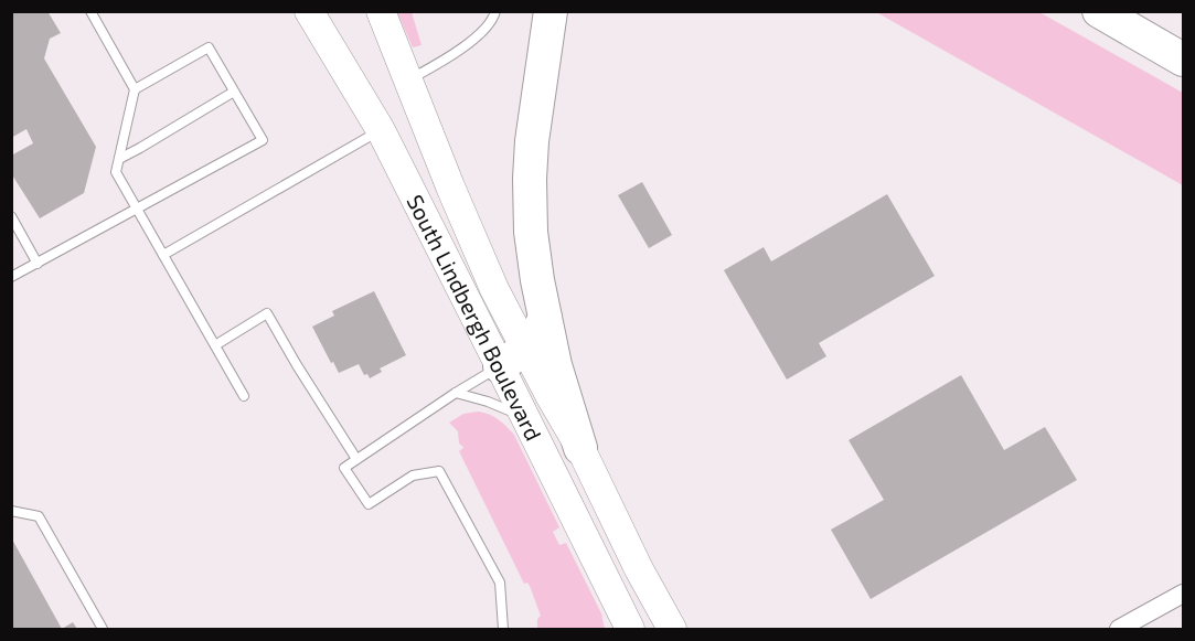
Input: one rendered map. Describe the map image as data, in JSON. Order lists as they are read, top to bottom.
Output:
{
  "streets": {
    "main road": ["South Lindbergh Boulevard"]
  }
}
